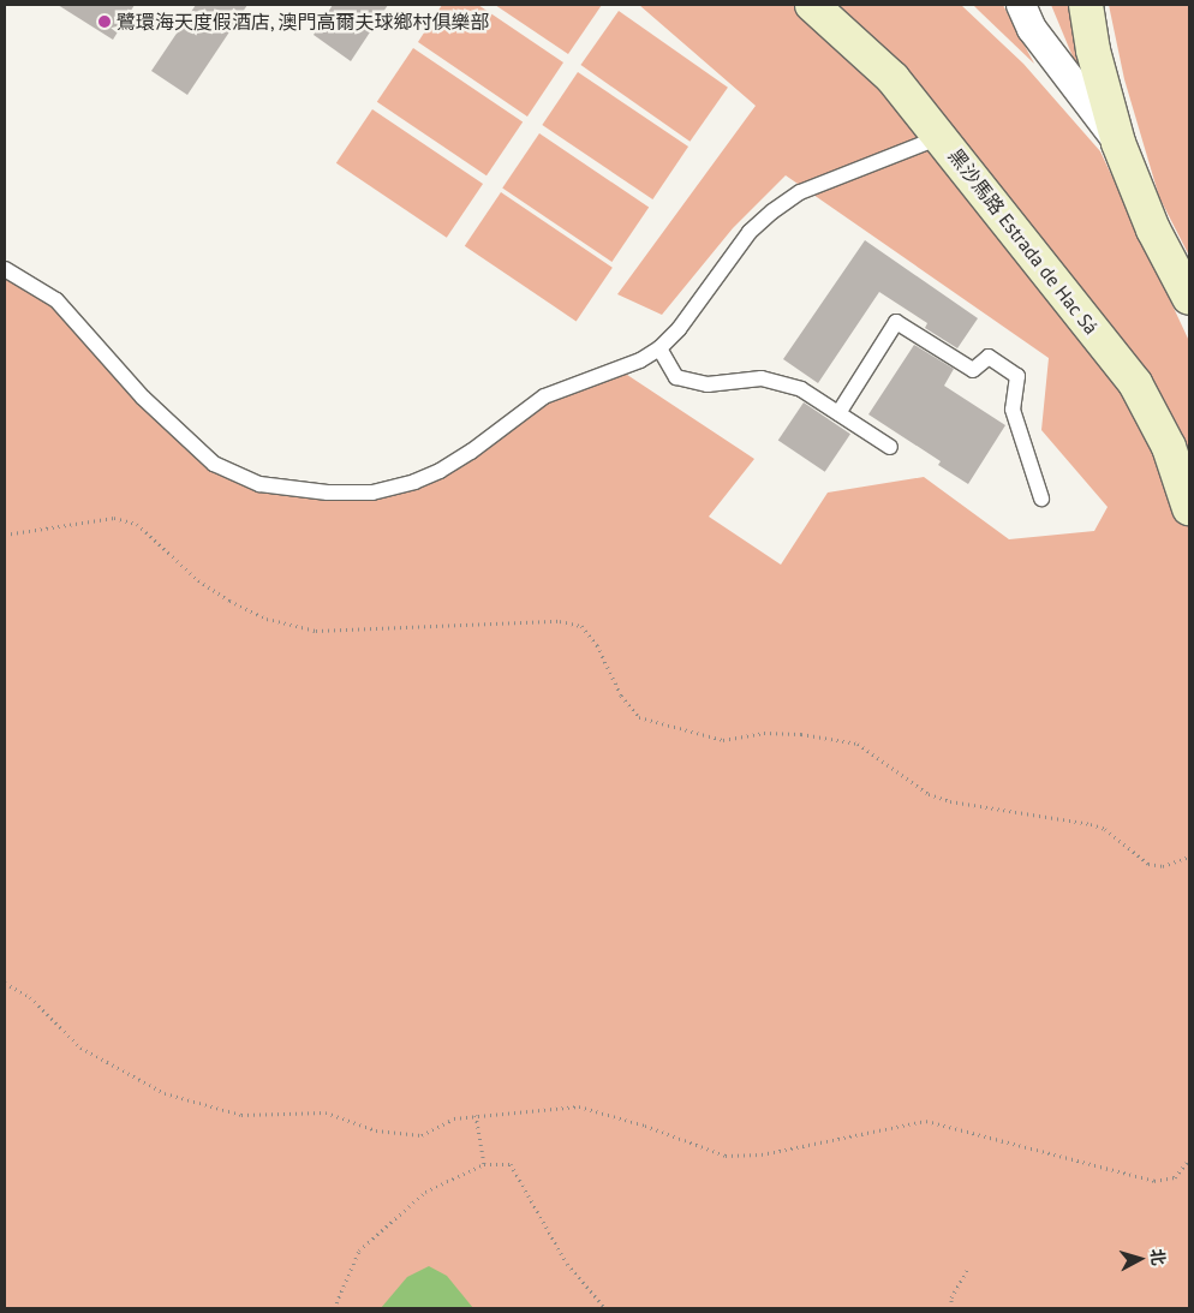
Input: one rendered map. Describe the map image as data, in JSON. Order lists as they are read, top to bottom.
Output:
{
  "streets": {
    "main road": ["黑沙馬路 Estrada de Hac Sá"]
  },
  "places": ["鷺環海天度假酒店, 澳門高爾夫球鄉村俱樂部"],
  "north": "right"
}
